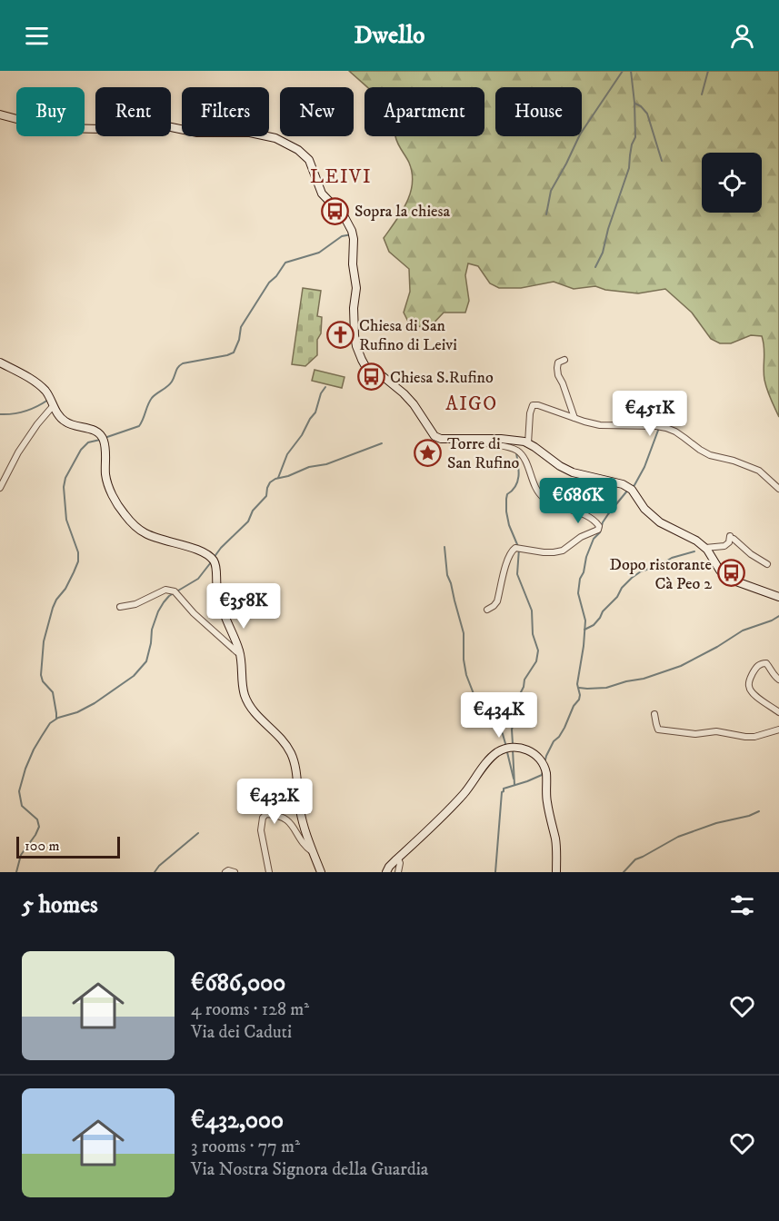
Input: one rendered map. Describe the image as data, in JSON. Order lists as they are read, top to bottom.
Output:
{
  "districts": ["LEIVI", "AIGO"],
  "places": {
    "bus stop": ["Sopra la chiesa", "Chiesa S.Rufino", "Dopo ristorante Cà Peo 2"],
    "church": ["Chiesa di San Rufino di Leivi"],
    "place": ["Torre di San Rufino"]
  },
  "scale_bar": "100 m",
  "page": {
    "header": "Dwello",
    "chip": [
      "Buy",
      "Rent",
      "Filters",
      "New",
      "Apartment",
      "House"
    ],
    "price": [
      "€451K",
      "€686K",
      "€358K",
      "€434K",
      "€432K"
    ],
    "scale": "100 m",
    "heading": "5 homes",
    "list": [
      {
        "name": "€686,000",
        "note": "4 rooms · 128 m² · Via dei Caduti"
      },
      {
        "name": "€432,000",
        "note": "3 rooms · 77 m² · Via Nostra Signora della Guardia"
      }
    ]
  }
}
